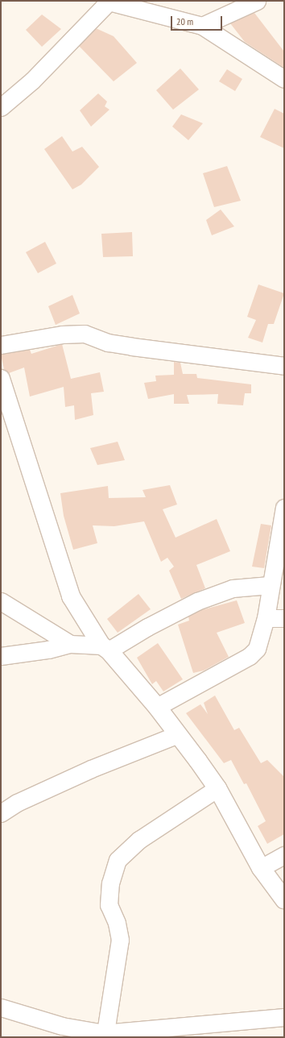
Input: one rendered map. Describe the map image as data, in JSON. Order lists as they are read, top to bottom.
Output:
{
  "scale_bar": "20 m"
}
